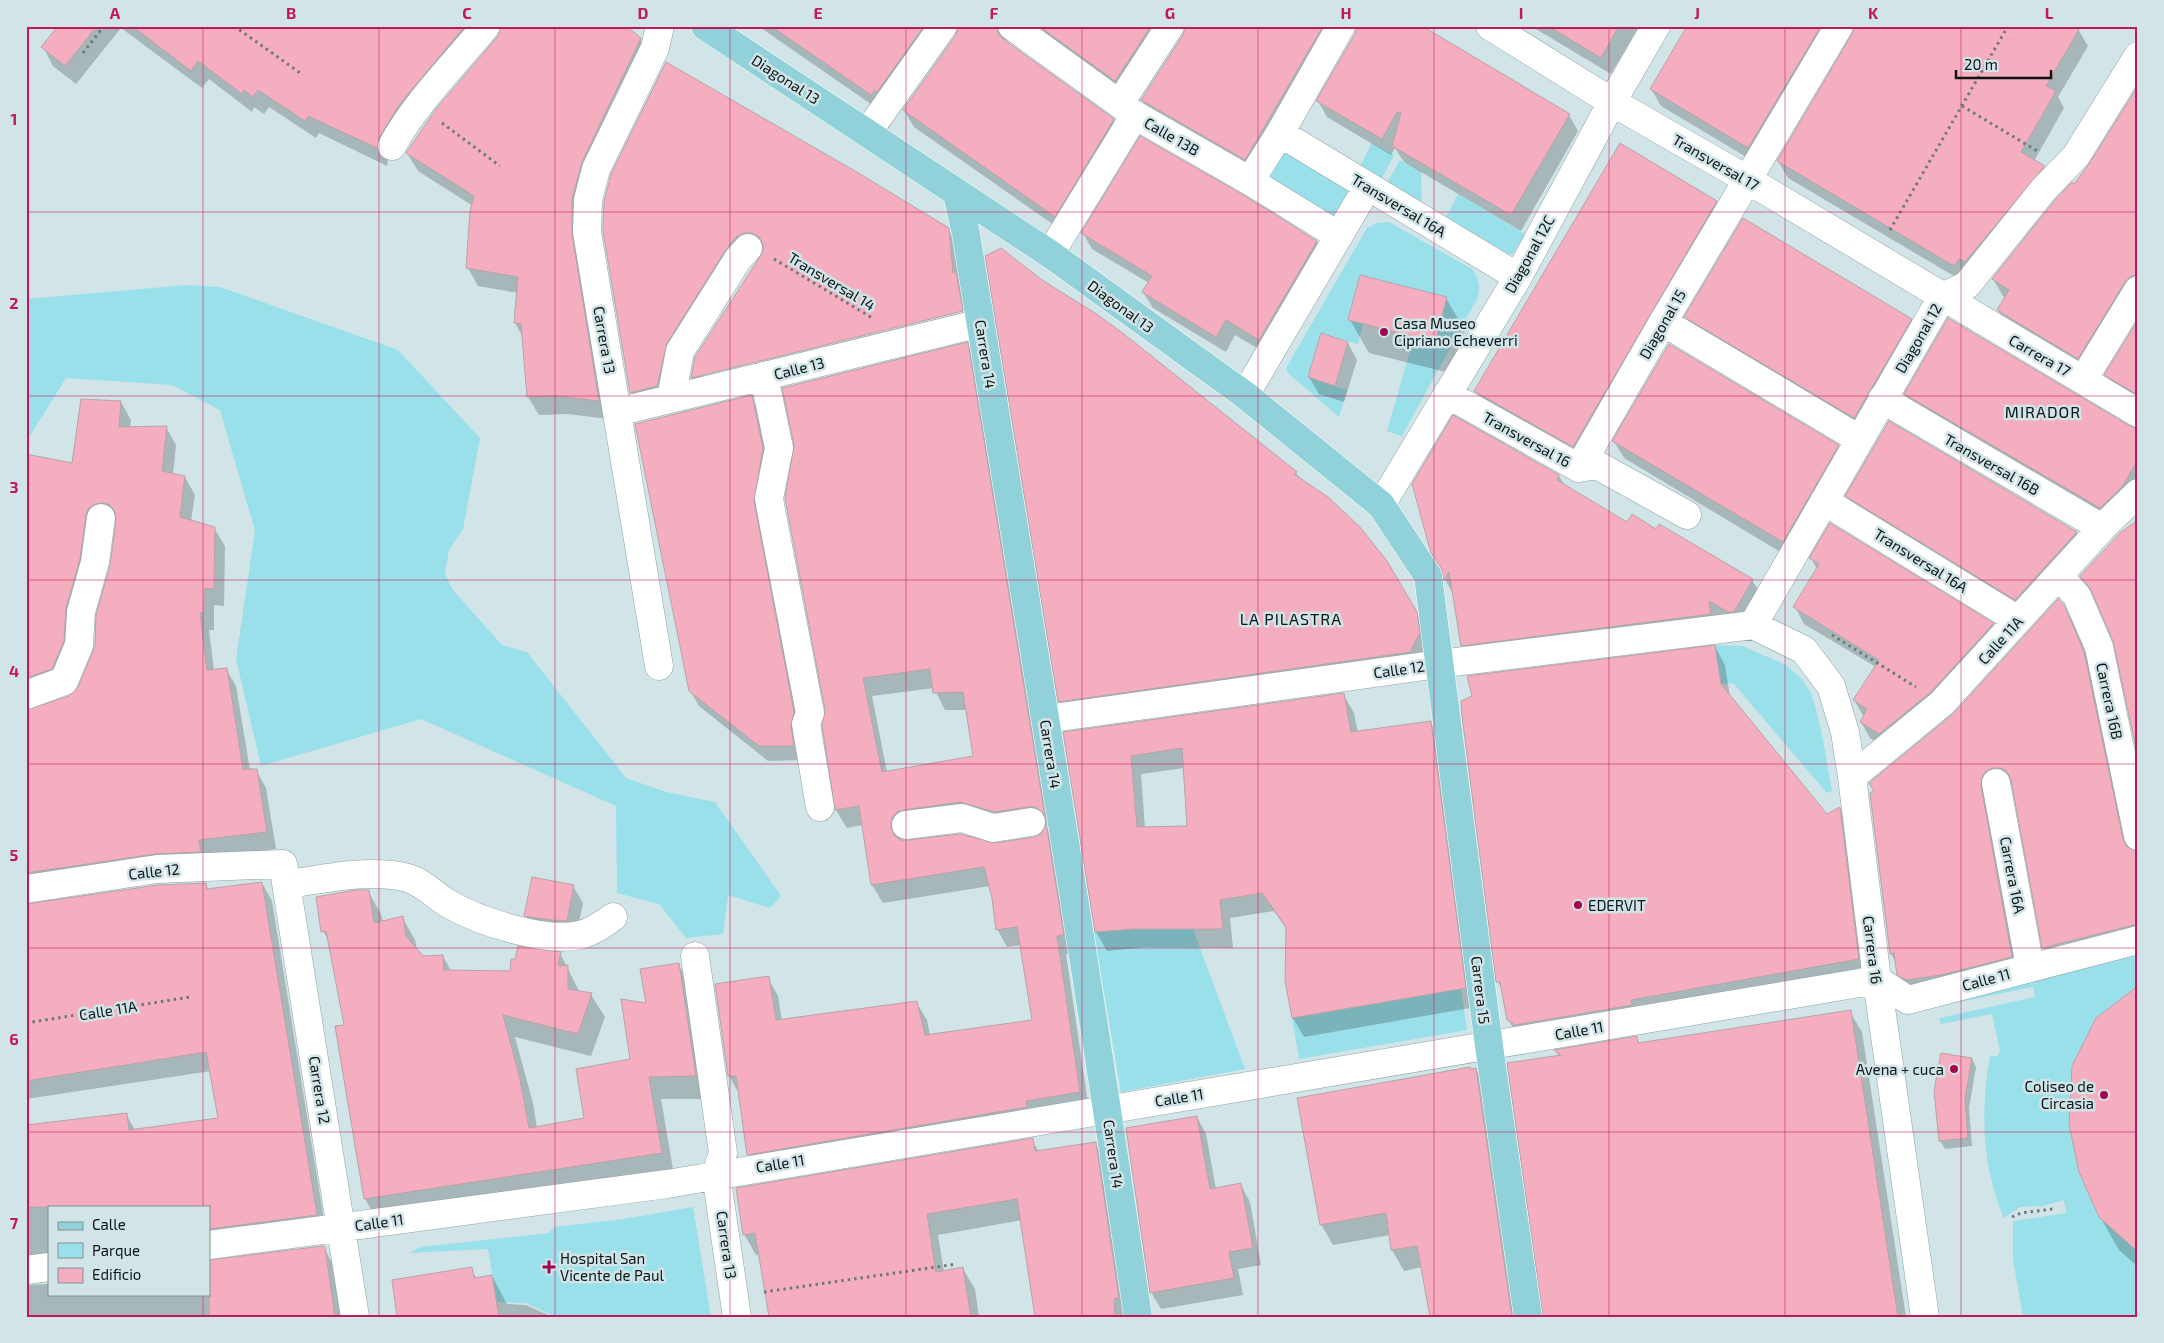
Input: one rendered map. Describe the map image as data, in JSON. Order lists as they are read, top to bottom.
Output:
{
  "streets": {
    "main road": ["Diagonal 13", "Carrera 14", "Carrera 15"],
    "street": [
      "Calle 13B",
      "Transversal 17",
      "Transversal 16A",
      "Diagonal 12C",
      "Diagonal 15",
      "Diagonal 12",
      "Carrera 13",
      "Carrera 17",
      "Calle 13",
      "Transversal 16",
      "Transversal 16B",
      "Calle 11A",
      "Calle 12",
      "Carrera 16B",
      "Carrera 16A",
      "Carrera 16",
      "Calle 11",
      "Carrera 12"
    ],
    "path": ["Transversal 14"]
  },
  "crossings": [
    ["Diagonal 13", "Diagonal 12C"],
    ["Diagonal 13", "Carrera 14"],
    ["Diagonal 13", "Calle 12"],
    ["Diagonal 13", "Carrera 15"],
    ["Transversal 17", "Diagonal 12C"],
    ["Transversal 17", "Diagonal 15"],
    ["Transversal 17", "Diagonal 12"],
    ["Transversal 17", "Carrera 17"],
    ["Transversal 16A", "Diagonal 12C"],
    ["Transversal 16A", "Diagonal 12"],
    ["Transversal 16A", "Calle 11A"],
    ["Diagonal 12C", "Transversal 16"],
    ["Transversal 14", "Calle 13"],
    ["Diagonal 15", "Transversal 16"],
    ["Diagonal 12", "Carrera 17"],
    ["Diagonal 12", "Transversal 16B"],
    ["Diagonal 12", "Calle 12"],
    ["Diagonal 12", "Carrera 16"],
    ["Carrera 13", "Calle 13"],
    ["Carrera 13", "Calle 11"],
    ["Carrera 14", "Calle 13"],
    ["Carrera 14", "Calle 12"],
    ["Carrera 14", "Calle 11"],
    ["Transversal 16B", "Calle 11A"],
    ["Calle 11A", "Carrera 16B"],
    ["Calle 11A", "Carrera 16"],
    ["Calle 12", "Carrera 16"],
    ["Calle 12", "Carrera 15"],
    ["Calle 12", "Carrera 12"],
    ["Carrera 16A", "Calle 11"],
    ["Carrera 16", "Calle 11"],
    ["Calle 11", "Carrera 15"],
    ["Calle 11", "Carrera 12"]
  ],
  "districts": ["MIRADOR", "LA PILASTRA"],
  "places": {
    "other": [
      "Casa Museo Cipriano Echeverri",
      "EDERVIT",
      "Avena + cuca",
      "Coliseo de Circasia"
    ],
    "health": ["Hospital San Vicente de Paul"]
  },
  "legend": ["Calle", "Parque", "Edificio"],
  "scale_bar": "20 m",
  "grid": {
    "columns": [
      "A",
      "B",
      "C",
      "D",
      "E",
      "F",
      "G",
      "H",
      "I",
      "J",
      "K",
      "L"
    ],
    "rows": [
      "1",
      "2",
      "3",
      "4",
      "5",
      "6",
      "7"
    ]
  }
}
